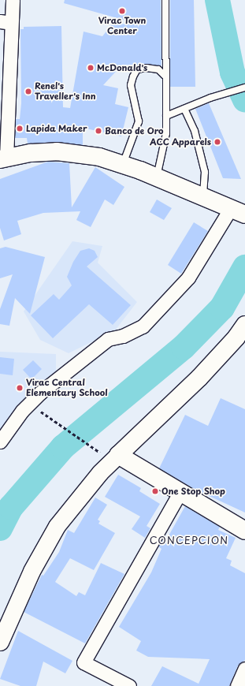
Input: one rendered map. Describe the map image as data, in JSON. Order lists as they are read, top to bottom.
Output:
{
  "districts": ["CONCEPCION"],
  "places": [
    "Virac Town Center",
    "McDonald's",
    "Renel's Traveller's Inn",
    "Lapida Maker",
    "Banco de Oro",
    "ACC Apparels",
    "Virac Central Elementary School",
    "One Stop Shop"
  ]
}
